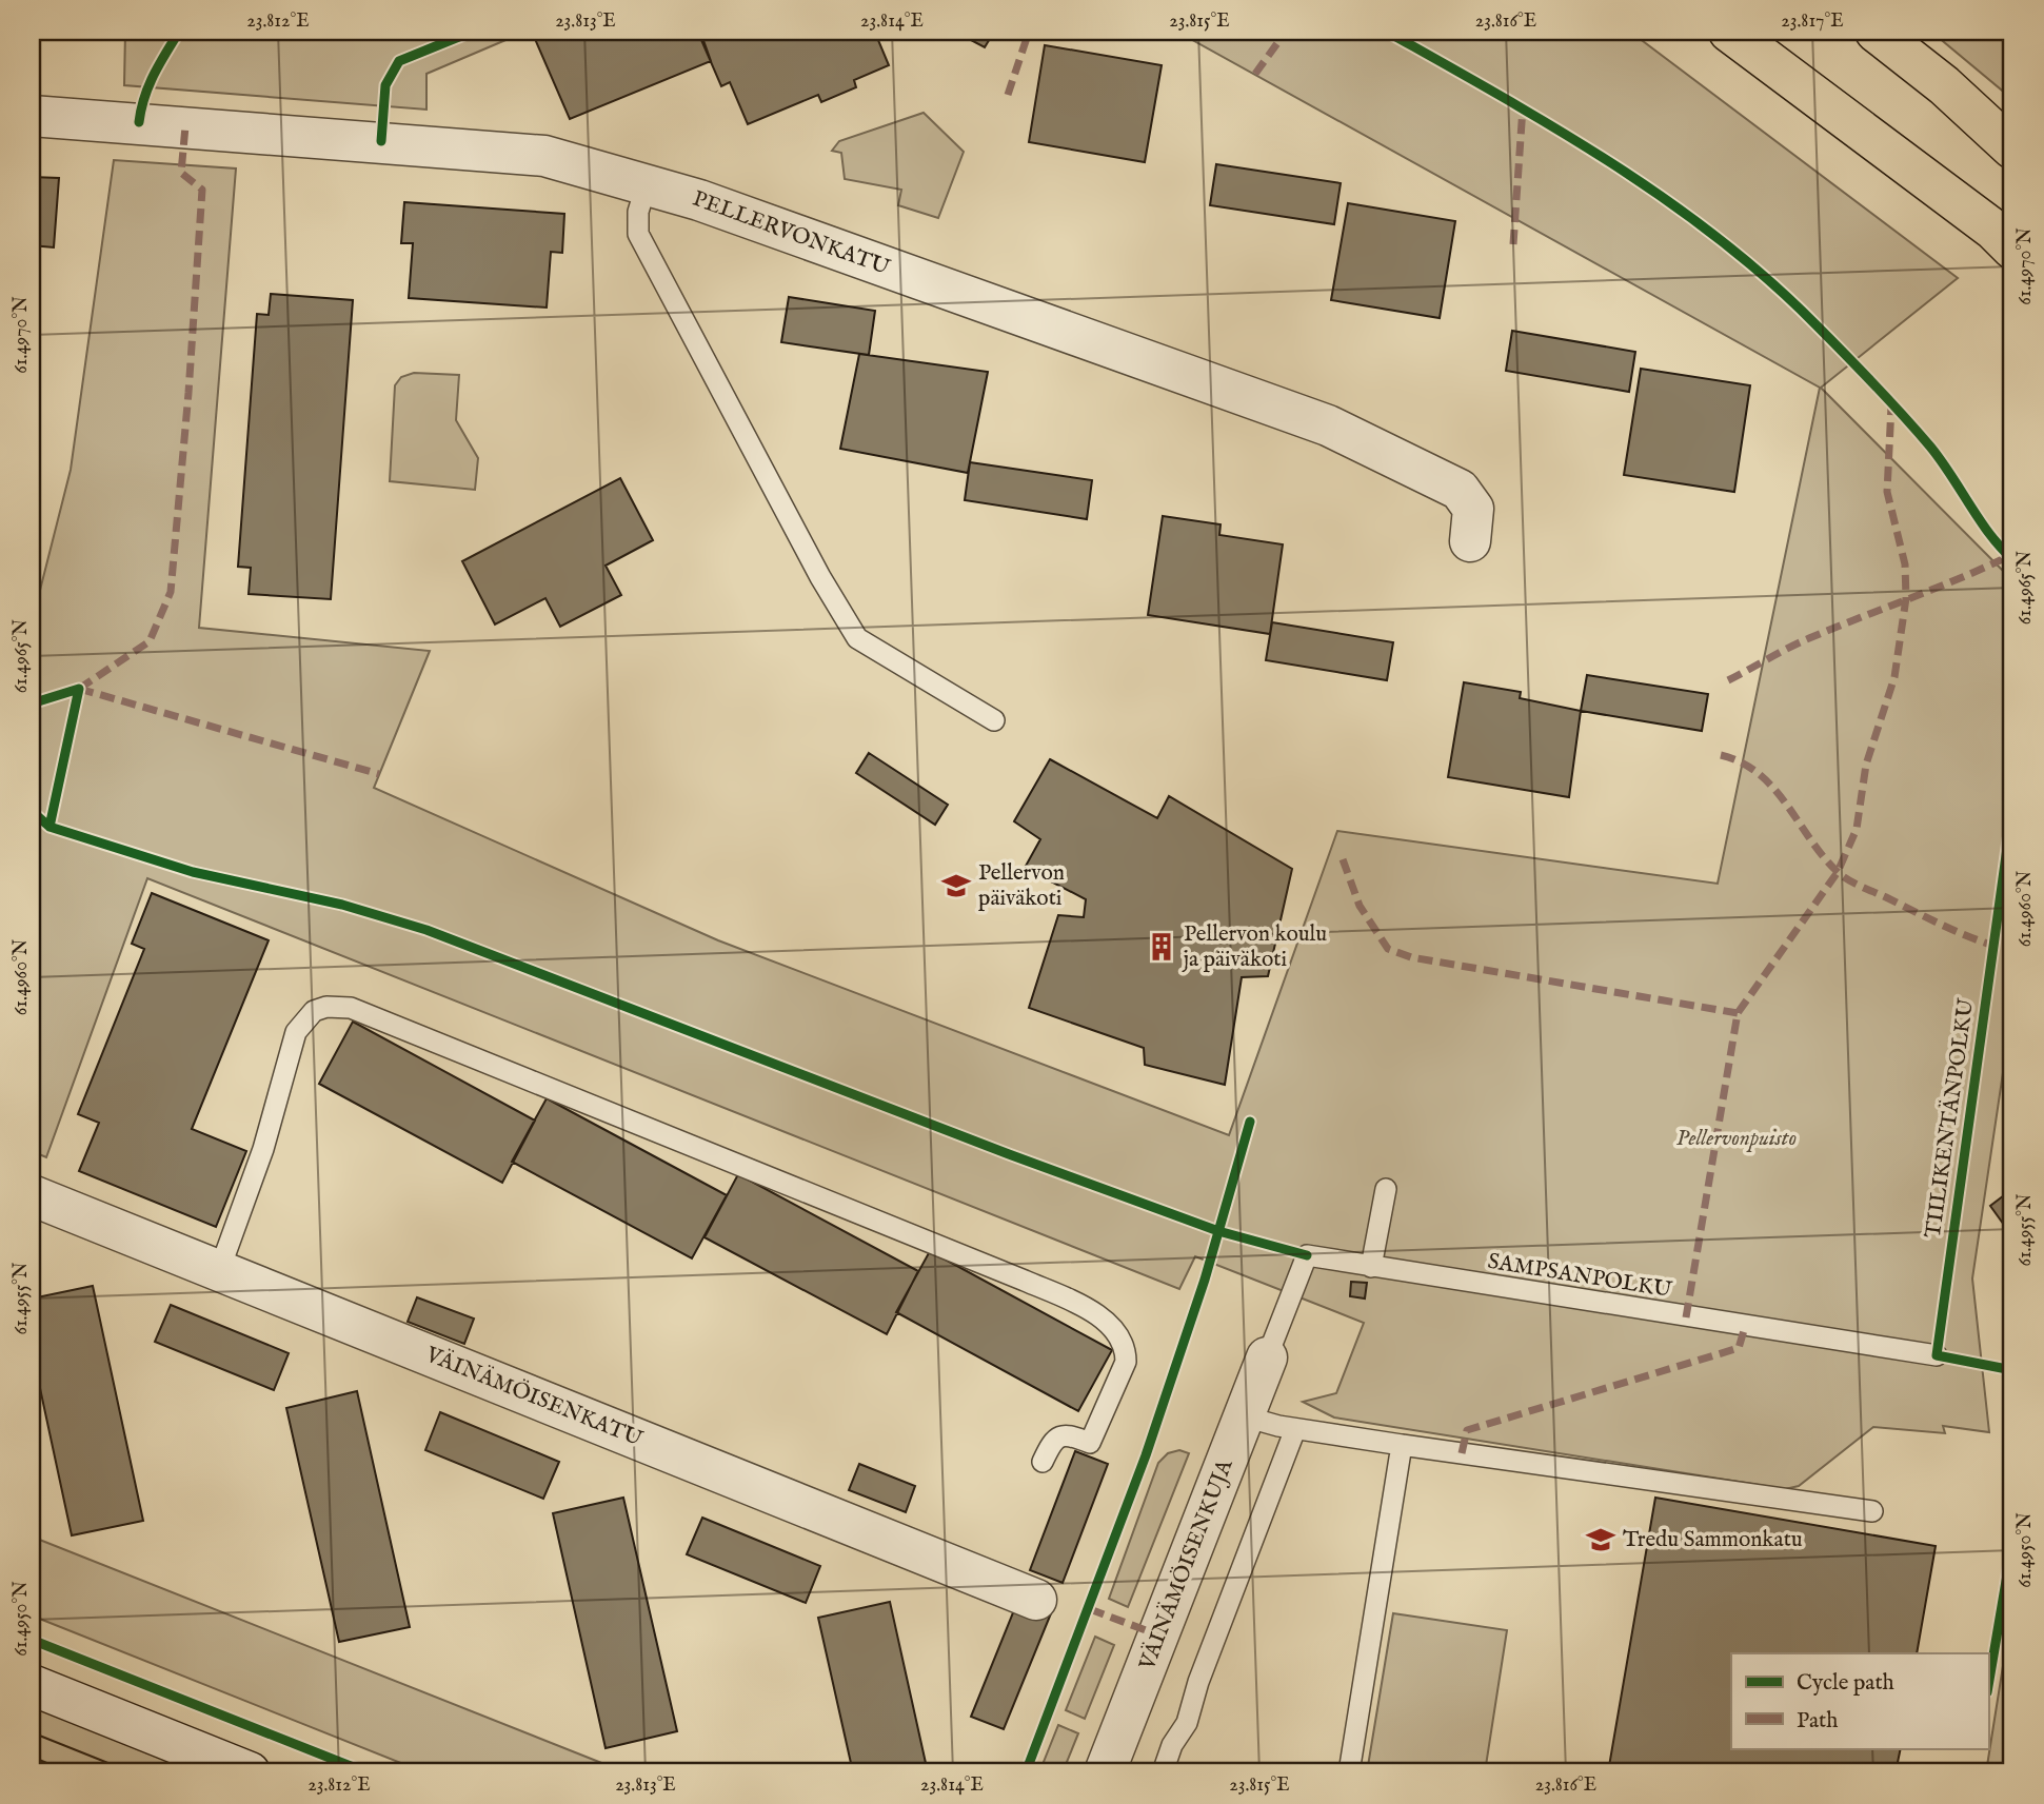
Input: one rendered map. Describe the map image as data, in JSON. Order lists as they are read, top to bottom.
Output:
{
  "streets": {
    "street": ["PELLERVONKATU", "VÄINÄMÖISENKATU", "VÄINÄMÖISENKUJA"],
    "lane": ["SAMPSANPOLKU"],
    "cycle path": ["TIILIKENTÄNPOLKU"]
  },
  "crossings": [
    ["SAMPSANPOLKU", "VÄINÄMÖISENKUJA"]
  ],
  "parks": ["Pellervonpuisto"],
  "places": {
    "school or university": ["Pellervon päiväkoti", "Tredu Sammonkatu"],
    "building": ["Pellervon koulu ja päiväkoti"]
  },
  "legend": ["Cycle path", "Path"],
  "coordinates": [
    "23.812°E",
    "23.813°E",
    "23.814°E",
    "23.815°E",
    "23.816°E",
    "23.817°E",
    "61.4970°N",
    "61.4965°N",
    "61.4960°N",
    "61.4955°N",
    "61.4950°N"
  ]
}
